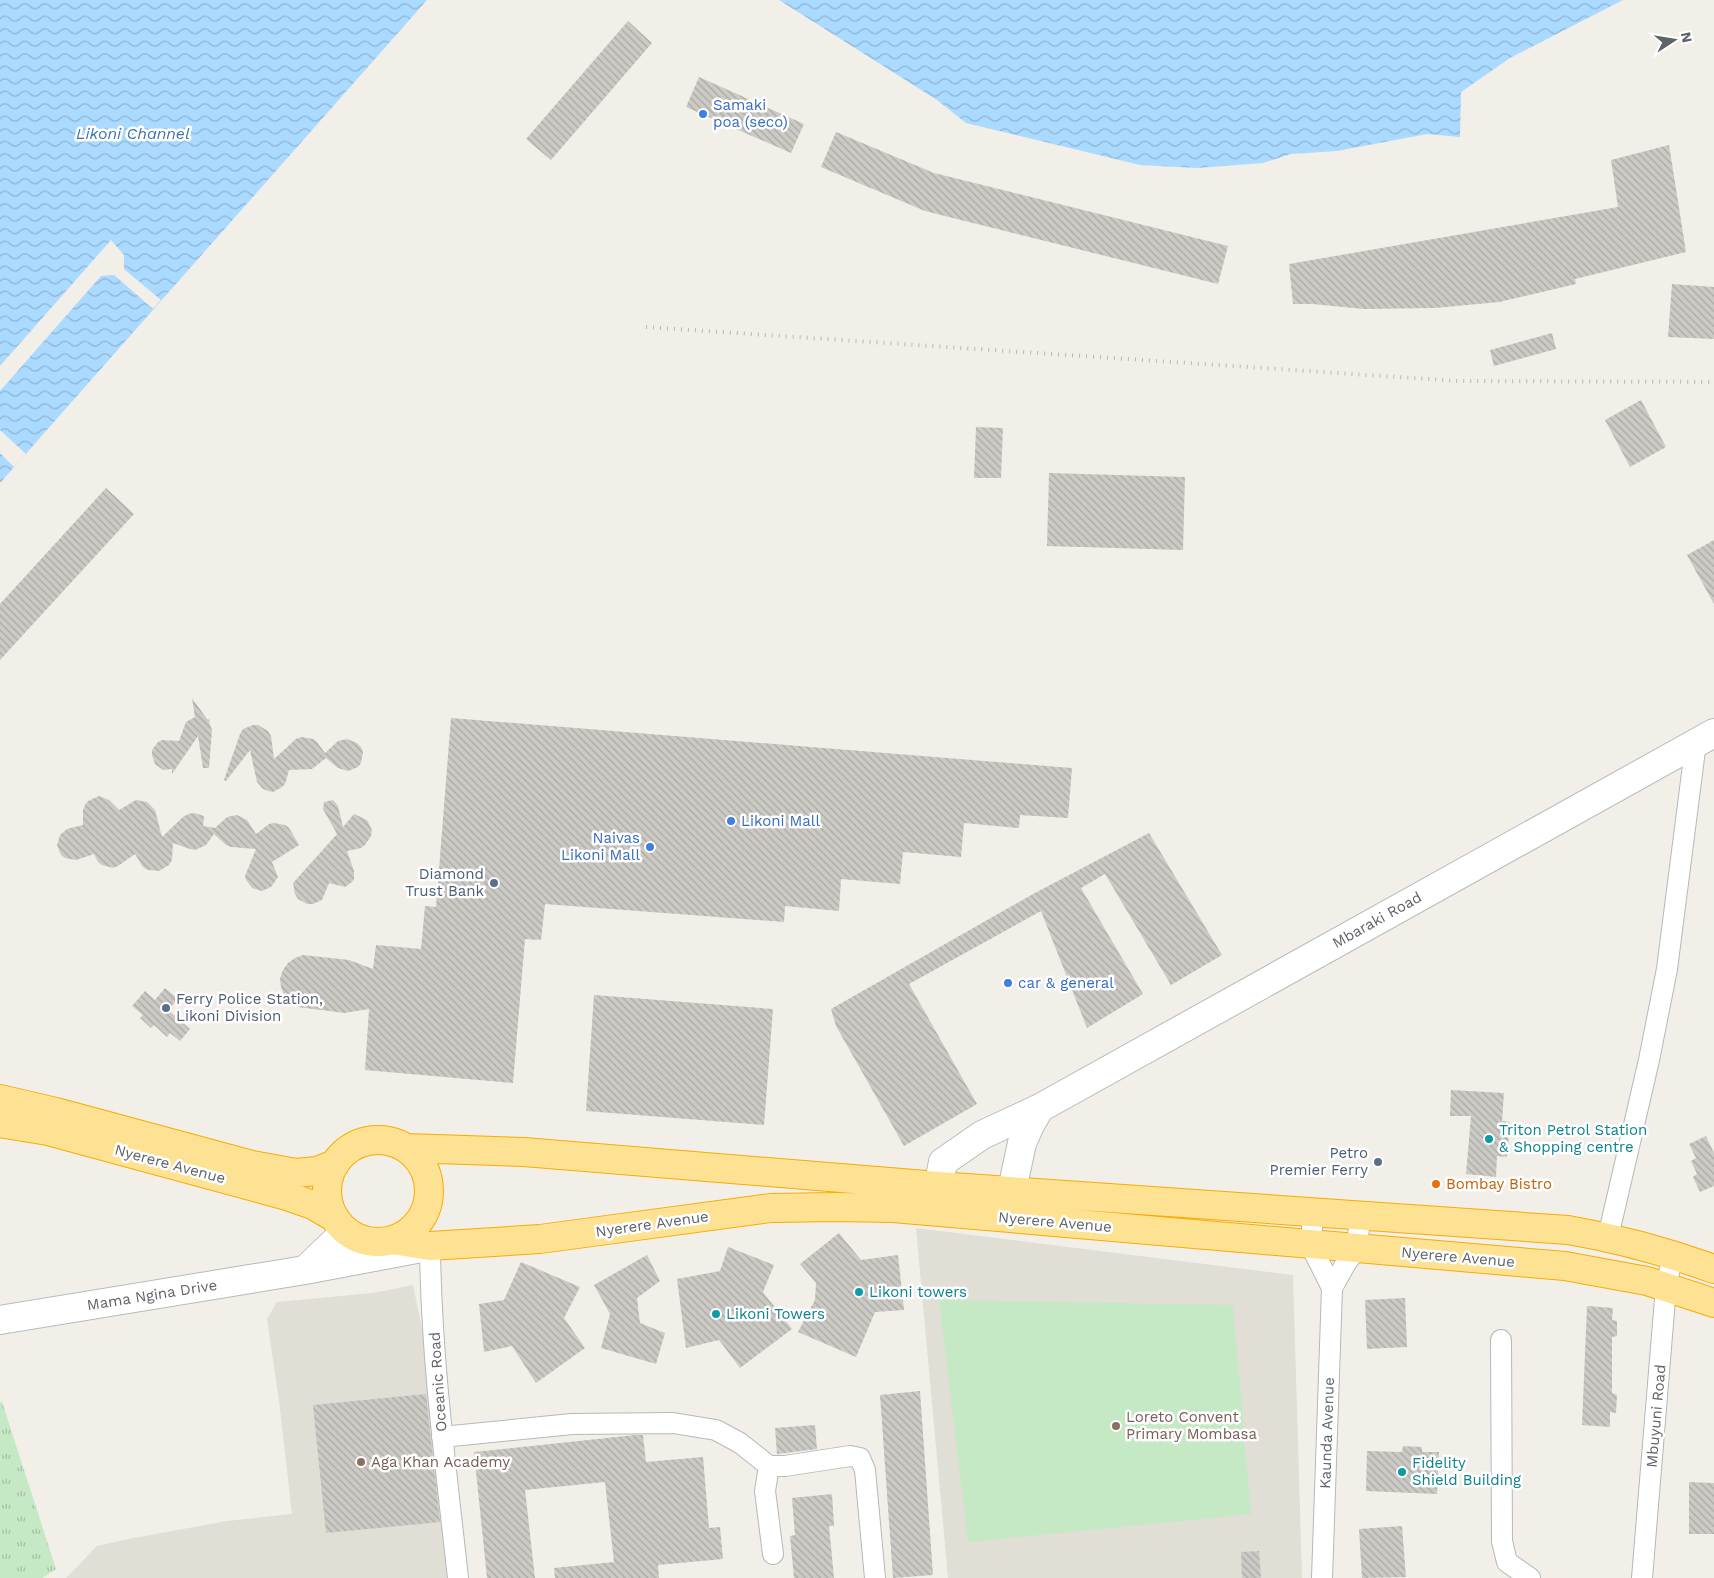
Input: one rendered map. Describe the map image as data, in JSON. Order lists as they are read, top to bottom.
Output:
{
  "streets": {
    "highway": ["Nyerere Avenue"],
    "main road": ["Mbaraki Road", "Mama Ngina Drive"],
    "street": ["Oceanic Road", "Mbuyuni Road", "Kaunda Avenue"]
  },
  "crossings": [
    ["Mbaraki Road", "Nyerere Avenue"],
    ["Nyerere Avenue", "Mama Ngina Drive"],
    ["Nyerere Avenue", "Oceanic Road"],
    ["Nyerere Avenue", "Mbuyuni Road"],
    ["Nyerere Avenue", "Kaunda Avenue"],
    ["Mama Ngina Drive", "Oceanic Road"]
  ],
  "water": ["Likoni Channel"],
  "places": [
    "Samaki poa (seco)",
    "Likoni Mall",
    "Naivas Likoni Mall",
    "Diamond Trust Bank",
    "car & general",
    "Ferry Police Station, Likoni Division",
    "Triton Petrol Station & Shopping centre",
    "Petro Premier Ferry",
    "Bombay Bistro",
    "Likoni towers",
    "Likoni Towers",
    "Loreto Convent Primary Mombasa",
    "Aga Khan Academy",
    "Fidelity Shield Building"
  ],
  "north": "right"
}
